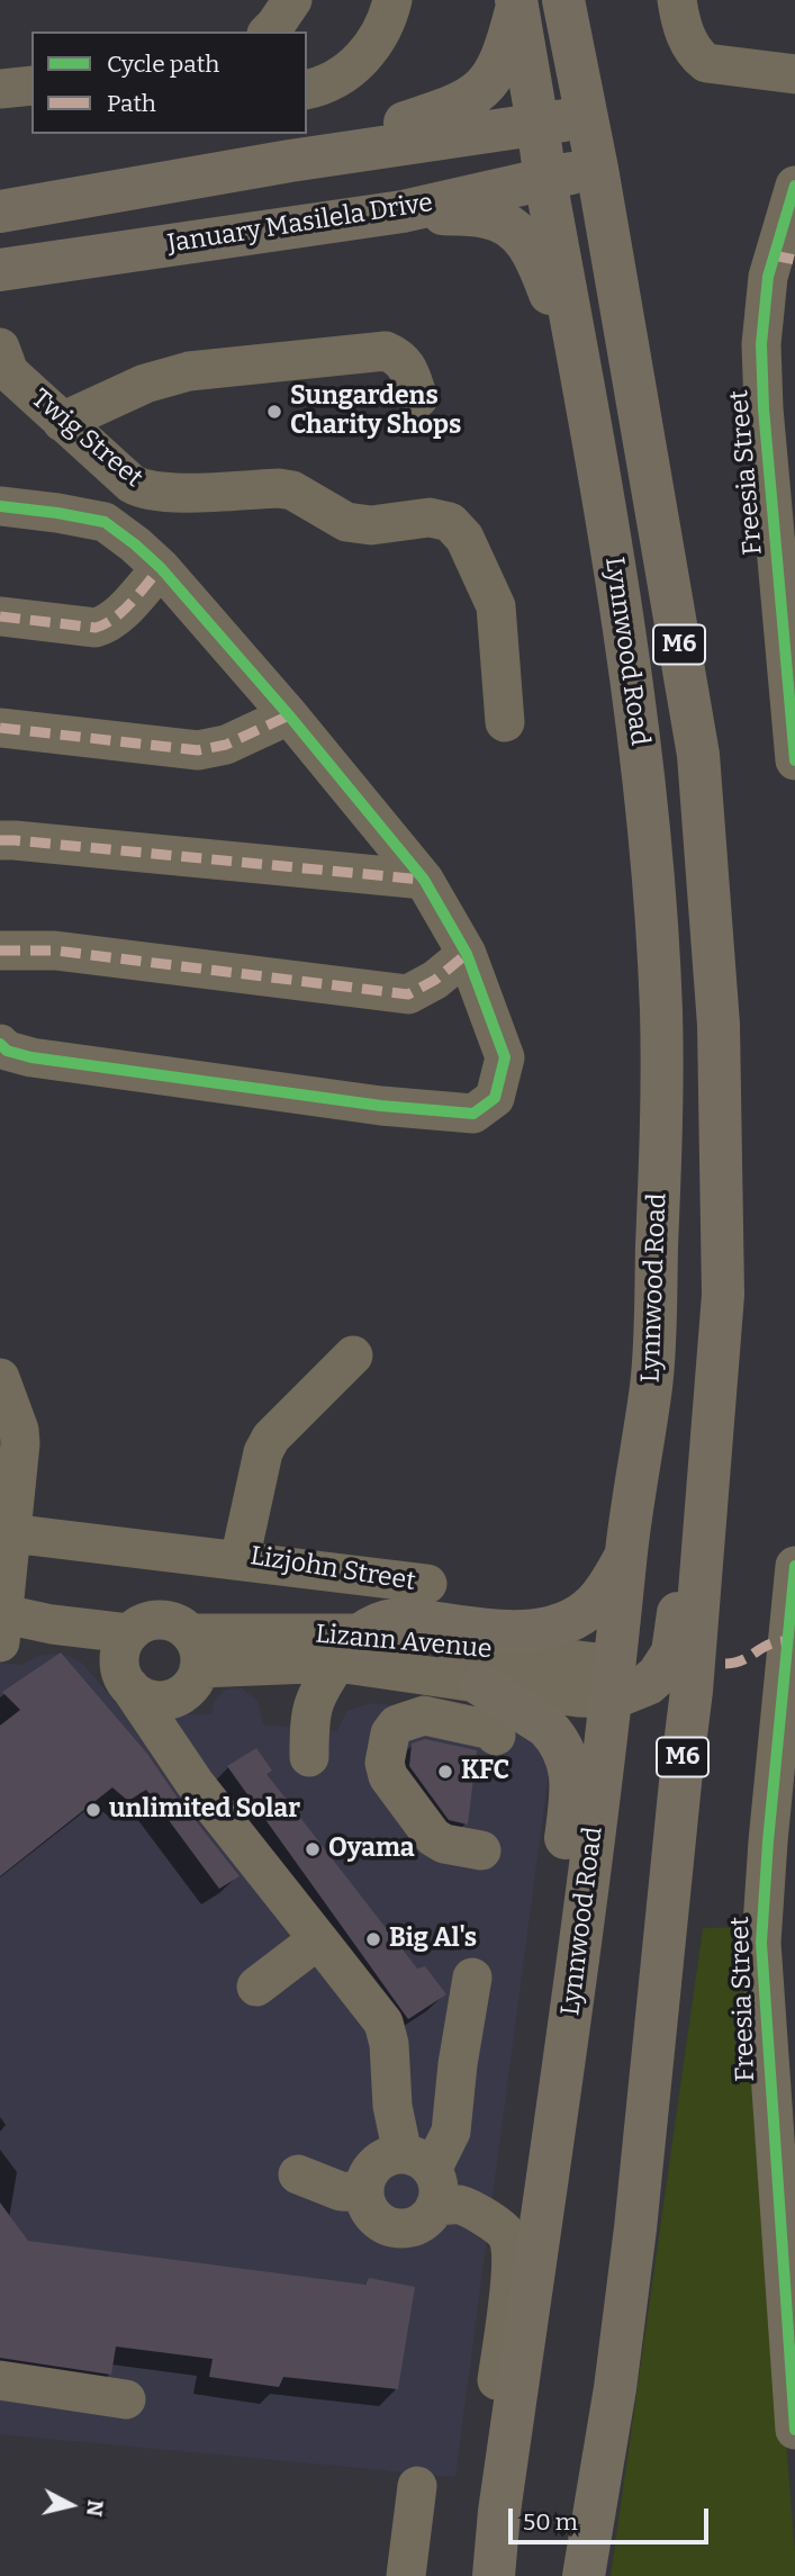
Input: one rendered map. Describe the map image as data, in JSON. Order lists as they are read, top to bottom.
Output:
{
  "streets": {
    "main road": ["January Masilela Drive", "M6", "Lynnwood Road"],
    "street": [
      "Twig Street",
      "Freesia Street",
      "Lizjohn Street",
      "Lizann Avenue"
    ]
  },
  "crossings": [
    ["January Masilela Drive", "Lynnwood Road"],
    ["Lynnwood Road", "Lizann Avenue"]
  ],
  "places": [
    "Sungardens Charity Shops",
    "KFC",
    "unlimited Solar",
    "Oyama",
    "Big Al's"
  ],
  "legend": ["Cycle path", "Path"],
  "scale_bar": "50 m",
  "north": "right"
}
